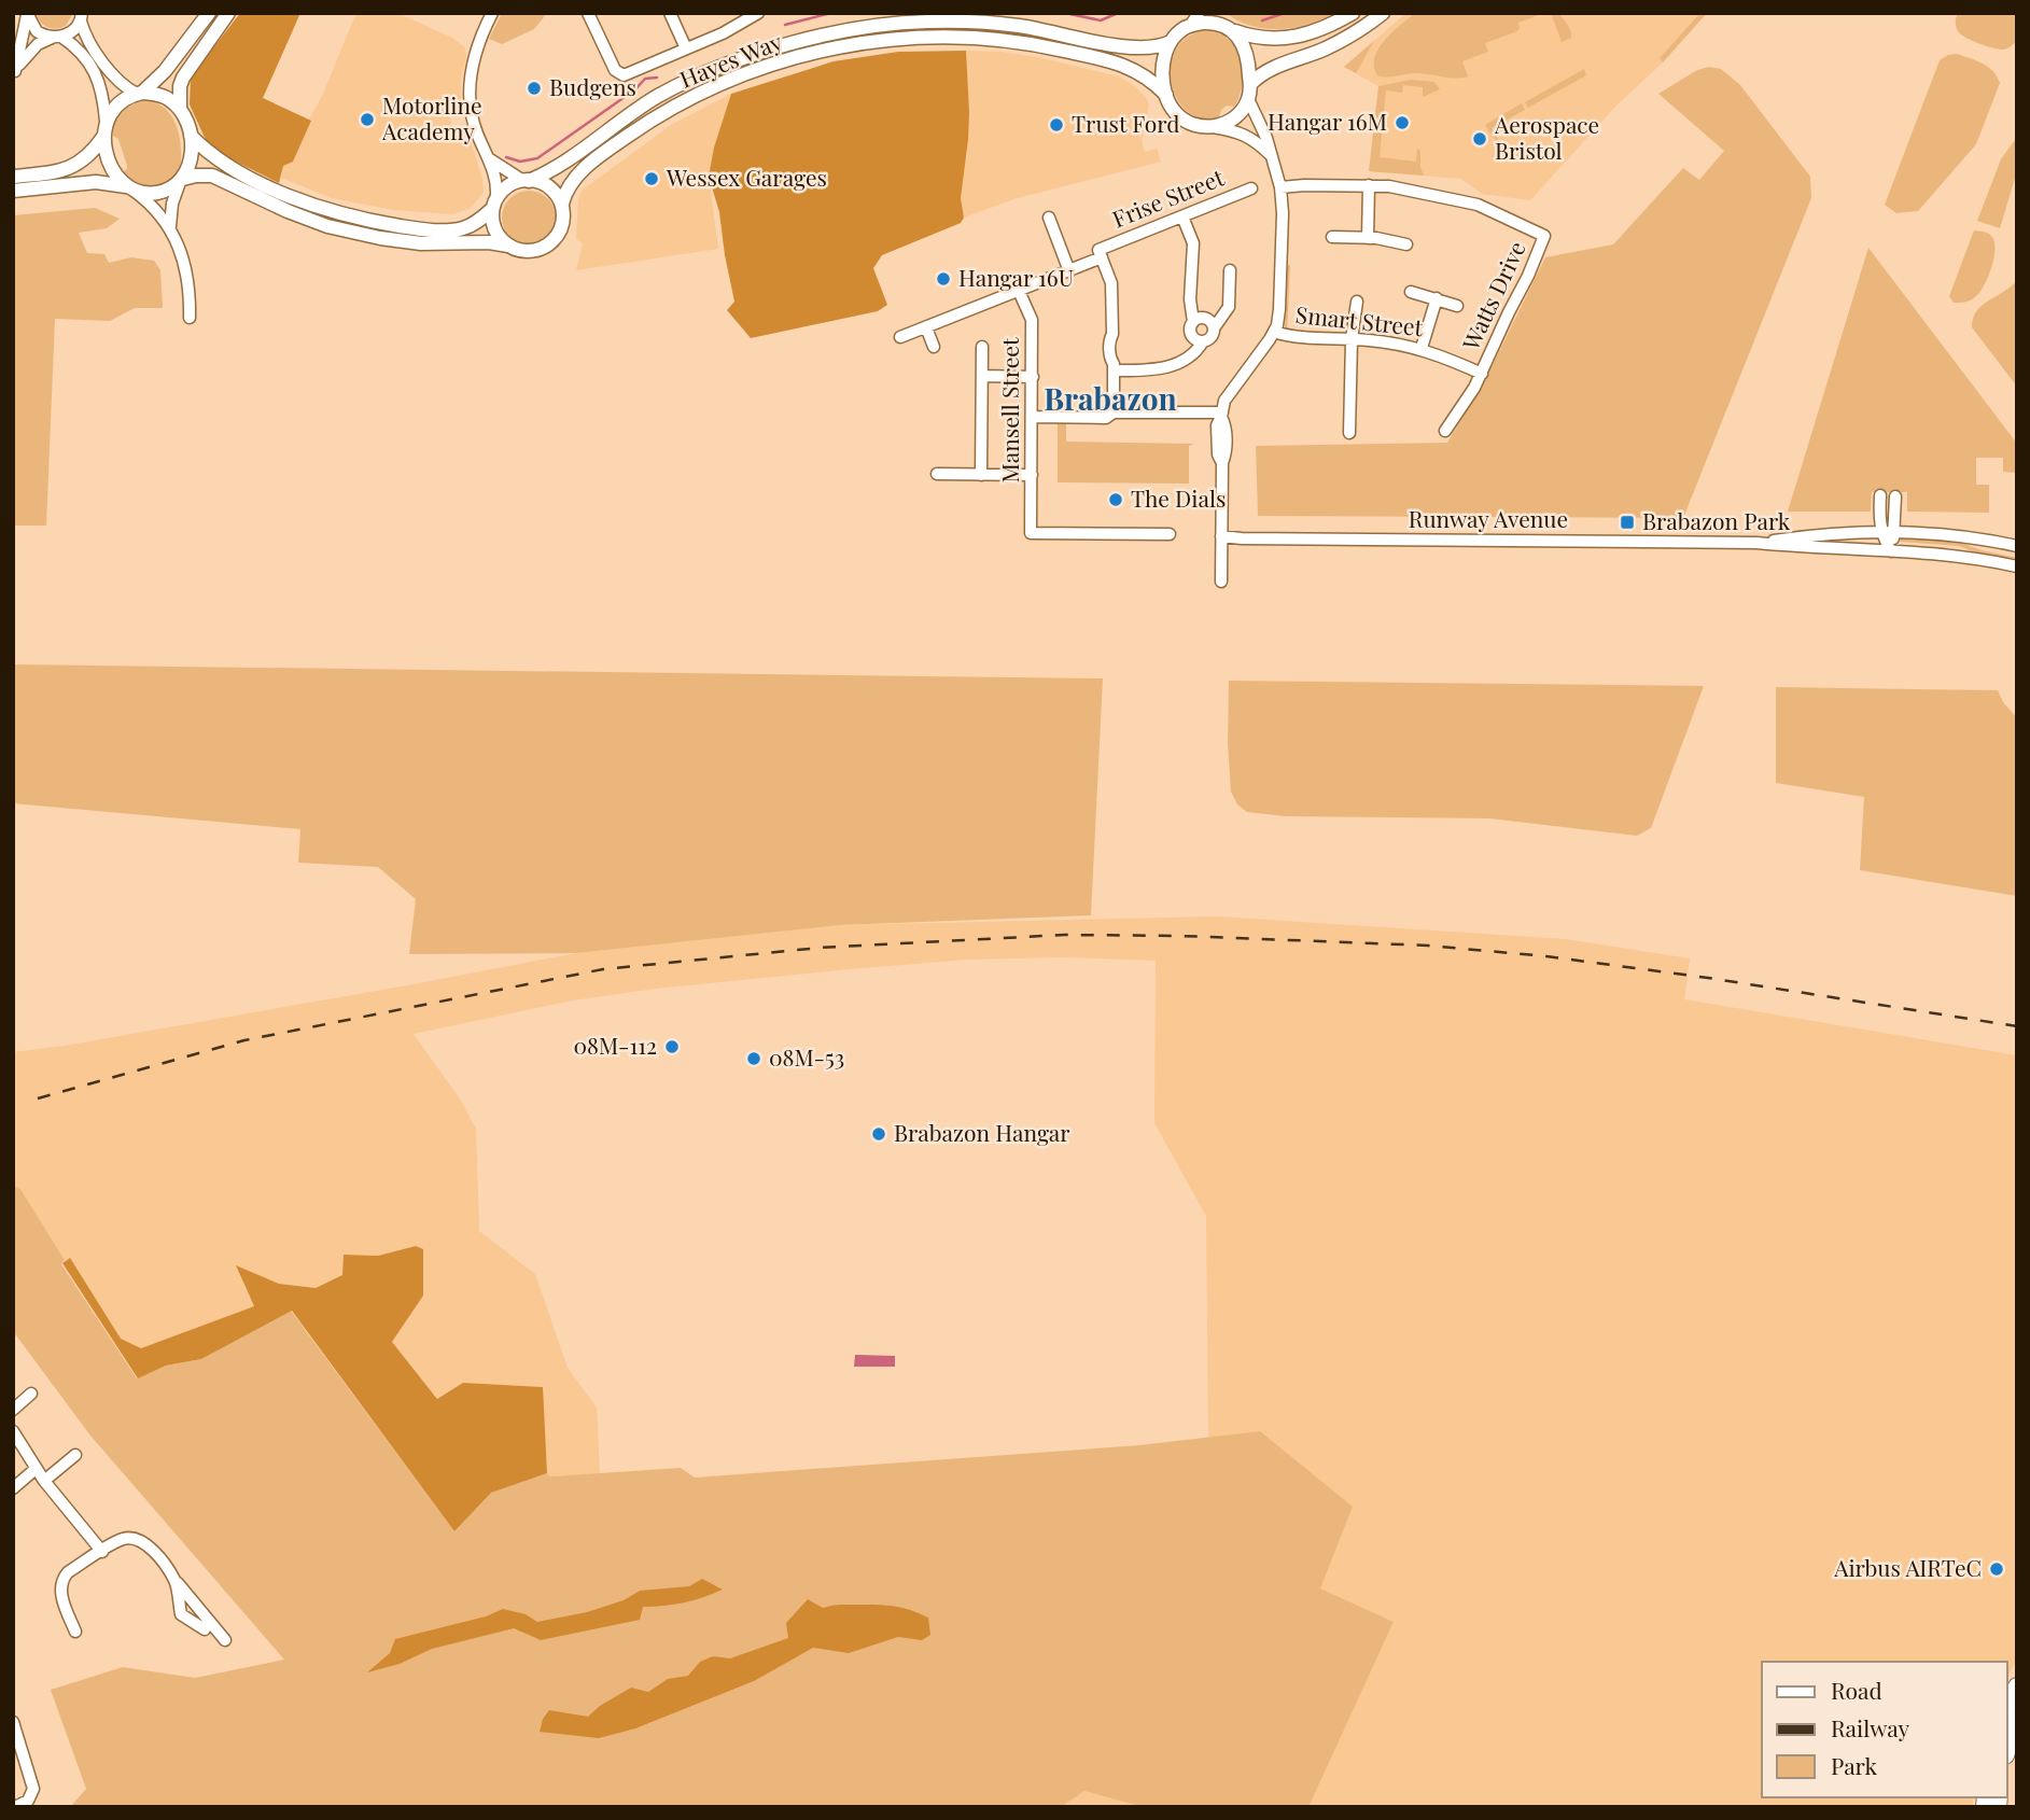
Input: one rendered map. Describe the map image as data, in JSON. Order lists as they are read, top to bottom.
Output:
{
  "streets": {
    "street": [
      "Hayes Way",
      "Frise Street",
      "Watts Drive",
      "Smart Street",
      "Mansell Street",
      "Runway Avenue"
    ]
  },
  "crossings": [
    ["Frise Street", "Mansell Street"],
    ["Watts Drive", "Smart Street"]
  ],
  "districts": ["Brabazon"],
  "places": {
    "other": [
      "Budgens",
      "Motorline Academy",
      "Hangar 16M",
      "Trust Ford",
      "Aerospace Bristol",
      "Wessex Garages",
      "Hangar 16U",
      "The Dials",
      "08M-112",
      "08M-53",
      "Brabazon Hangar",
      "Airbus AIRTeC"
    ],
    "transit": ["Brabazon Park"]
  },
  "legend": ["Road", "Railway", "Park"]
}
